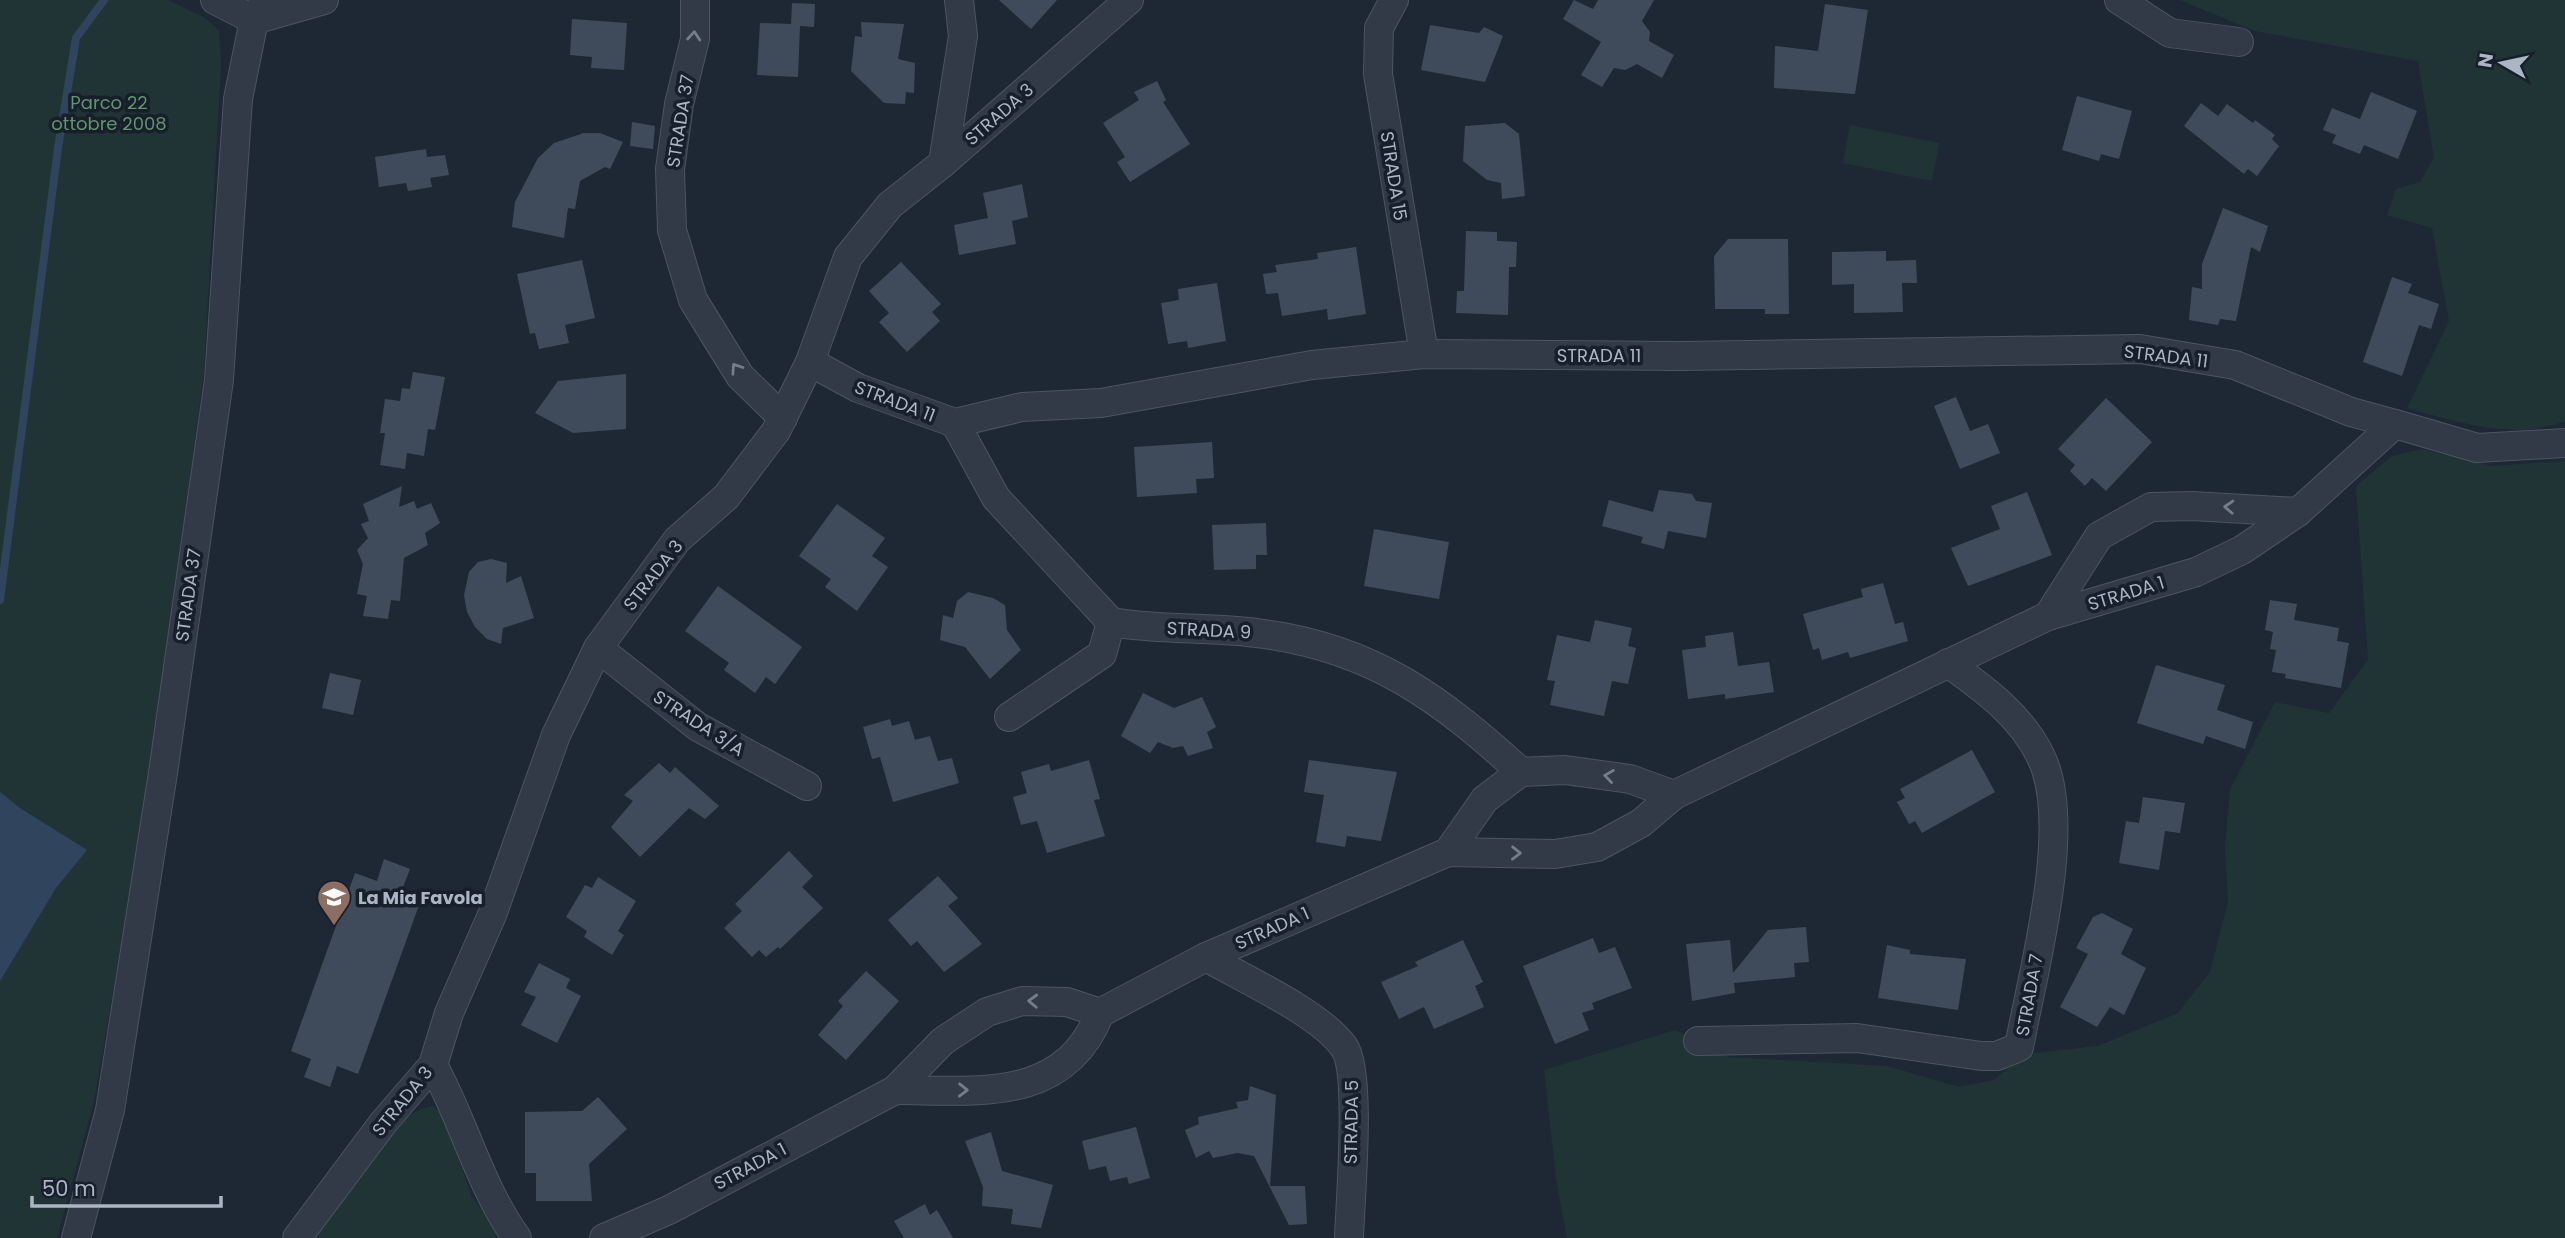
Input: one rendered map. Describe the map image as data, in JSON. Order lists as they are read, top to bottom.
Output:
{
  "streets": {
    "street": [
      "STRADA 3",
      "STRADA 37",
      "STRADA 15",
      "STRADA 11",
      "STRADA 1",
      "STRADA 9",
      "STRADA 3/A",
      "STRADA 7",
      "STRADA 5"
    ]
  },
  "crossings": [
    ["STRADA 3", "STRADA 37"],
    ["STRADA 3", "STRADA 11"],
    ["STRADA 3", "STRADA 3/A"],
    ["STRADA 15", "STRADA 11"],
    ["STRADA 11", "STRADA 1"],
    ["STRADA 1", "STRADA 7"],
    ["STRADA 1", "STRADA 5"]
  ],
  "parks": ["Parco 22 ottobre 2008"],
  "places": {
    "school or university": ["La Mia Favola"]
  },
  "scale_bar": "50 m",
  "north": "left"
}
